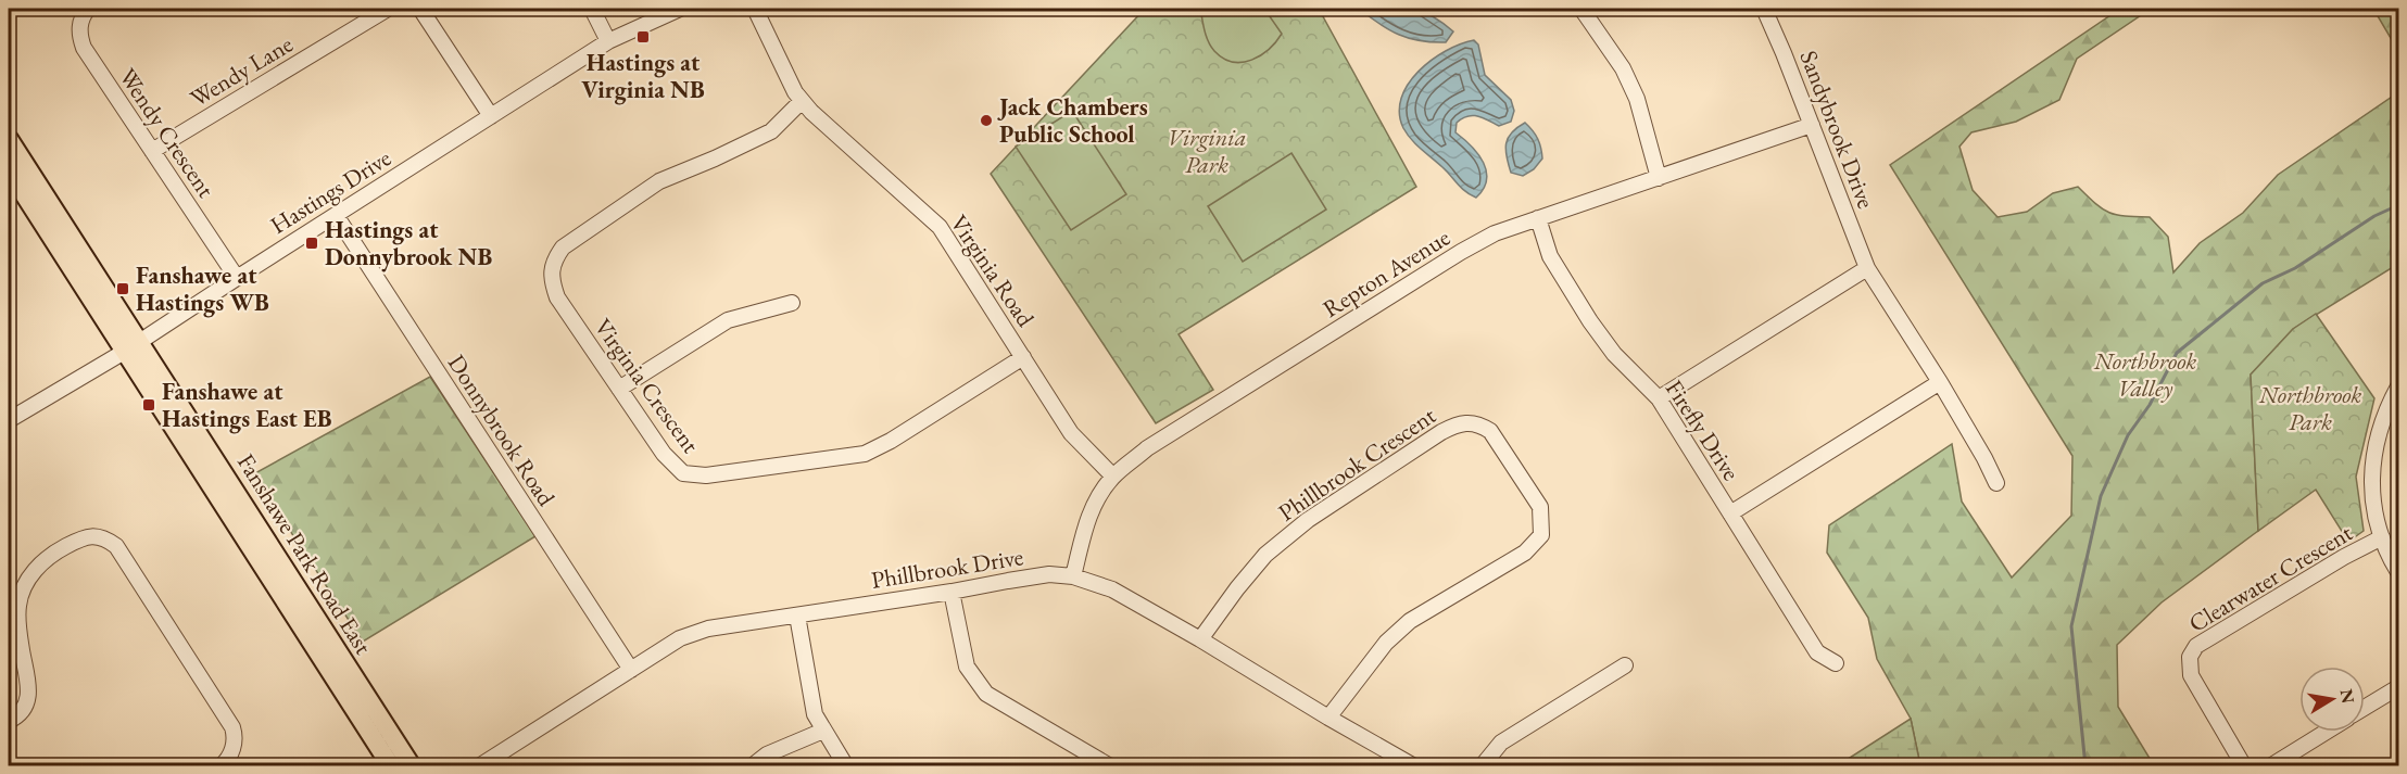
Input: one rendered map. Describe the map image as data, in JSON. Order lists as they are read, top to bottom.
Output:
{
  "streets": {
    "main road": ["Fanshawe Park Road East"],
    "street": [
      "Wendy Lane",
      "Sandybrook Drive",
      "Wendy Crescent",
      "Hastings Drive",
      "Virginia Road",
      "Repton Avenue",
      "Virginia Crescent",
      "Donnybrook Road",
      "Firefly Drive",
      "Phillbrook Crescent",
      "Phillbrook Drive",
      "Clearwater Crescent"
    ]
  },
  "crossings": [
    ["Wendy Lane", "Wendy Crescent"],
    ["Sandybrook Drive", "Repton Avenue"],
    ["Wendy Crescent", "Hastings Drive"],
    ["Hastings Drive", "Donnybrook Road"],
    ["Hastings Drive", "Fanshawe Park Road East"],
    ["Virginia Road", "Repton Avenue"],
    ["Virginia Road", "Virginia Crescent"],
    ["Repton Avenue", "Firefly Drive"],
    ["Repton Avenue", "Phillbrook Drive"],
    ["Donnybrook Road", "Phillbrook Drive"],
    ["Phillbrook Crescent", "Phillbrook Drive"]
  ],
  "parks": ["Virginia Park", "Northbrook Valley", "Northbrook Park"],
  "places": {
    "transit": [
      "Hastings at Virginia NB",
      "Hastings at Donnybrook NB",
      "Fanshawe at Hastings WB",
      "Fanshawe at Hastings East EB"
    ],
    "other": ["Jack Chambers Public School"]
  },
  "north": "right"
}
